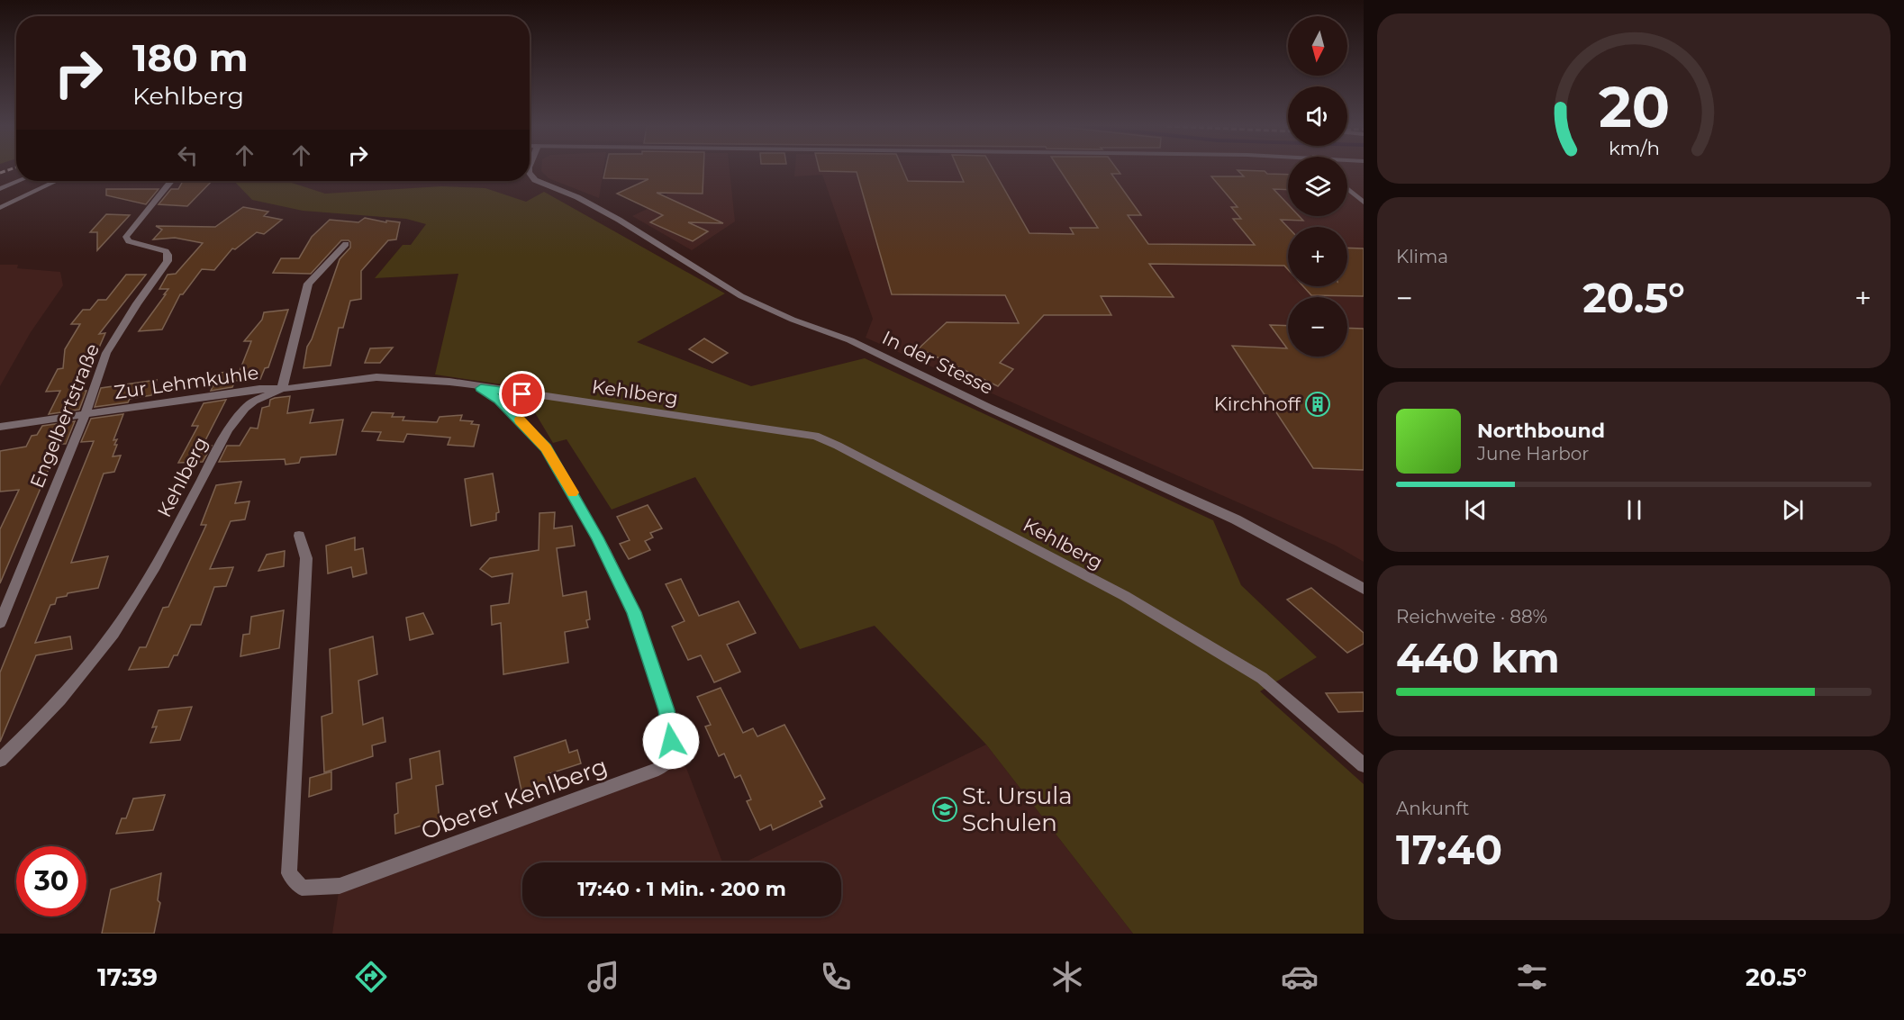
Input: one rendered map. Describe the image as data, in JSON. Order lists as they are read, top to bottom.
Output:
{
  "streets": {
    "street": [
      "In der Stesse",
      "Zur Lehmkuhle",
      "Kehlberg",
      "Engelbertstraße",
      "Oberer Kehlberg"
    ]
  },
  "crossings": [
    ["Zur Lehmkuhle", "Kehlberg"],
    ["Zur Lehmkuhle", "Engelbertstraße"],
    ["Kehlberg", "Oberer Kehlberg"]
  ],
  "places": {
    "building": ["Kirchhoff"],
    "school or university": ["St. Ursula Schulen"]
  },
  "north": "bottom",
  "page": {
    "map_buttons": ["+", "−"],
    "turn": ["180 m", "Kehlberg"],
    "tile": [
      "Klima",
      ["Reichweite · 88%", "440 km"],
      ["Ankunft", "17:40"]
    ],
    "heat": ["−", "20.5°", "+"],
    "song": ["Northbound", "June Harbor"],
    "limit": "30",
    "trip": "17:40 · 1 Min. · 200 m",
    "tabs": ["17:39", "20.5°"],
    "gauge": ["20", "km/h"]
  }
}
